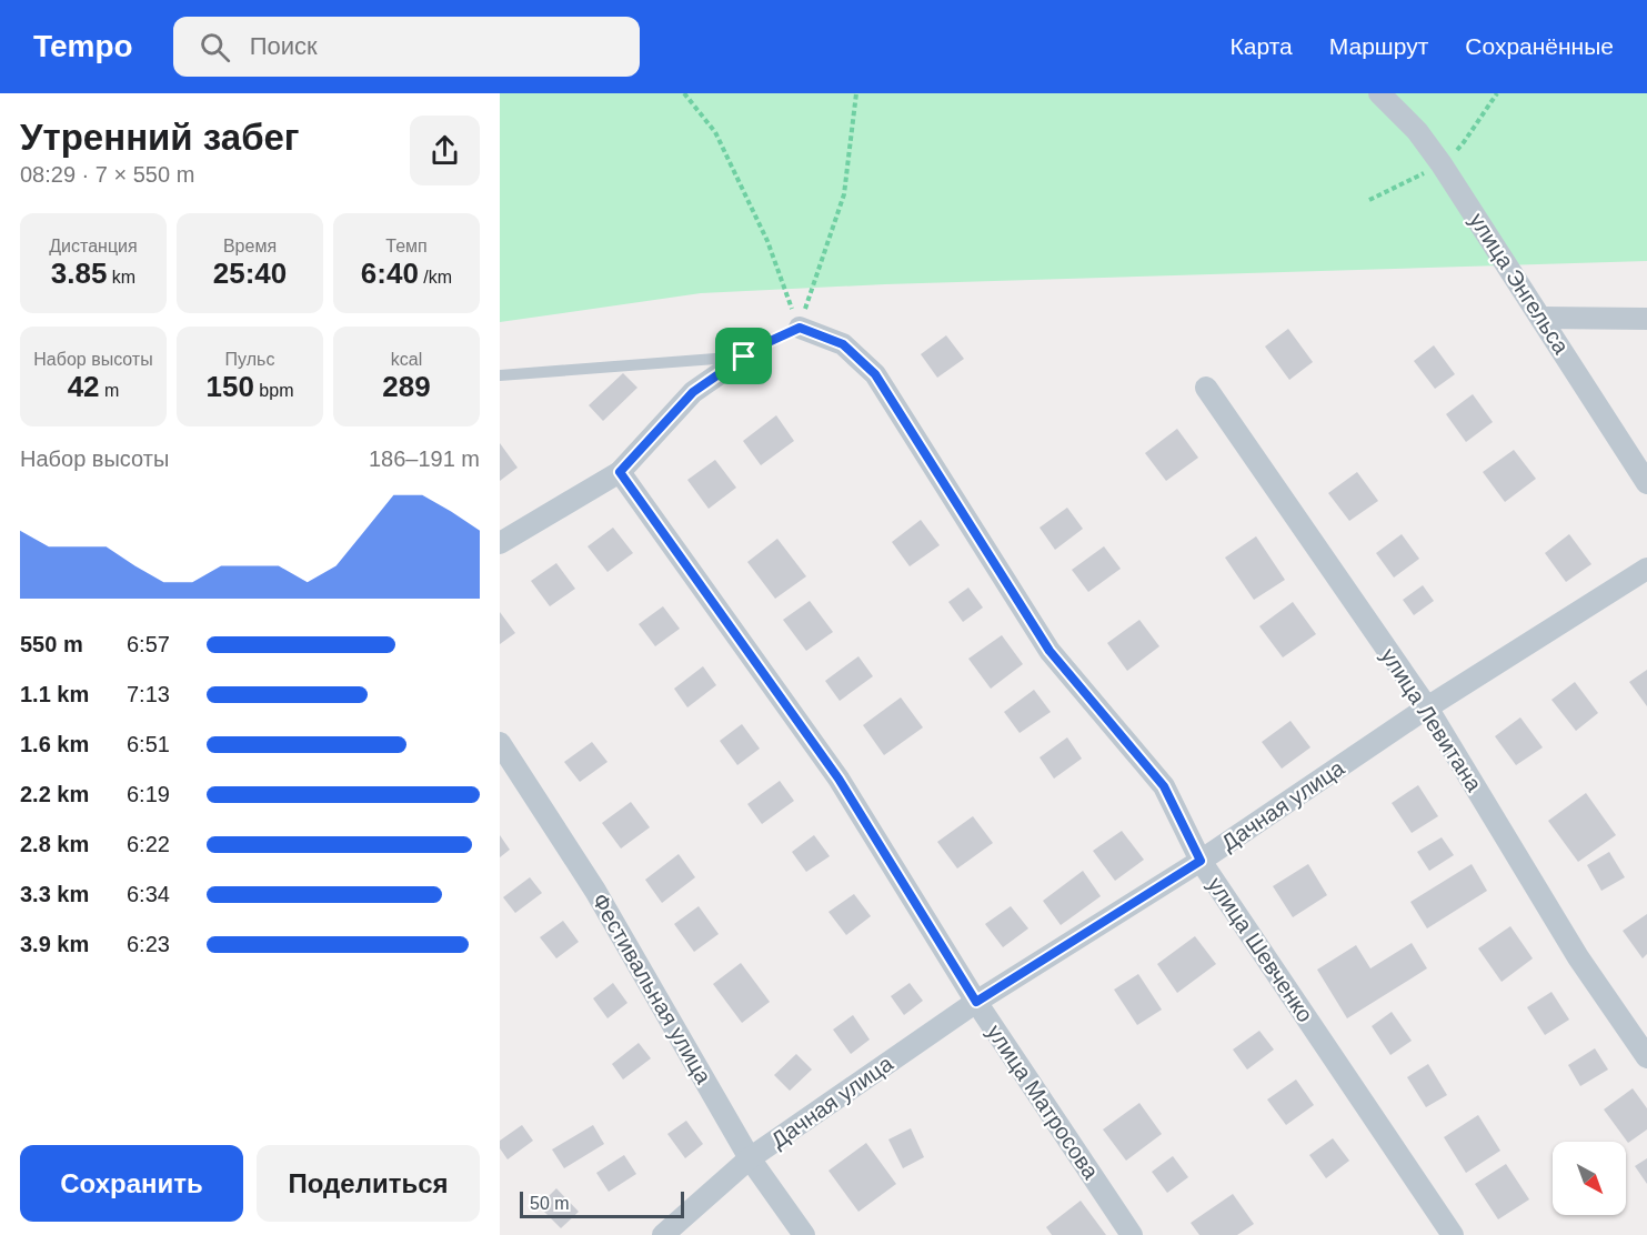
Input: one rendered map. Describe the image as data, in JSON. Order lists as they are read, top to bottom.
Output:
{
  "streets": {
    "street": [
      "улица Энгельса",
      "улица Левитана",
      "Дачная улица",
      "улица Шевченко",
      "Фестивальная улица",
      "улица Матросова"
    ]
  },
  "crossings": [
    ["улица Левитана", "Дачная улица"],
    ["Дачная улица", "улица Шевченко"],
    ["Дачная улица", "Фестивальная улица"],
    ["Дачная улица", "улица Матросова"]
  ],
  "scale_bar": "50 m",
  "north": "bottom right",
  "page": {
    "header": "Tempo",
    "search": "Поиск",
    "nav": ["Карта", "Маршрут", "Сохранённые"],
    "heading": ["Утренний забег", "08:29 · 7 × 550 m"],
    "stats": [
      ["Дистанция", "3.85 km"],
      ["Время", "25:40"],
      ["Темп", "6:40 /km"],
      ["Набор высоты", "42 m"],
      ["Пульс", "150 bpm"],
      ["kcal", "289"]
    ],
    "chart": ["Набор высоты", "186–191 m"],
    "list": [
      {
        "name": "550 m",
        "note": "6:57"
      },
      {
        "name": "1.1 km",
        "note": "7:13"
      },
      {
        "name": "1.6 km",
        "note": "6:51"
      },
      {
        "name": "2.2 km",
        "note": "6:19"
      },
      {
        "name": "2.8 km",
        "note": "6:22"
      },
      {
        "name": "3.3 km",
        "note": "6:34"
      },
      {
        "name": "3.9 km",
        "note": "6:23"
      }
    ],
    "buttons": ["Сохранить", "Поделиться"],
    "scale": "50 m"
  }
}
